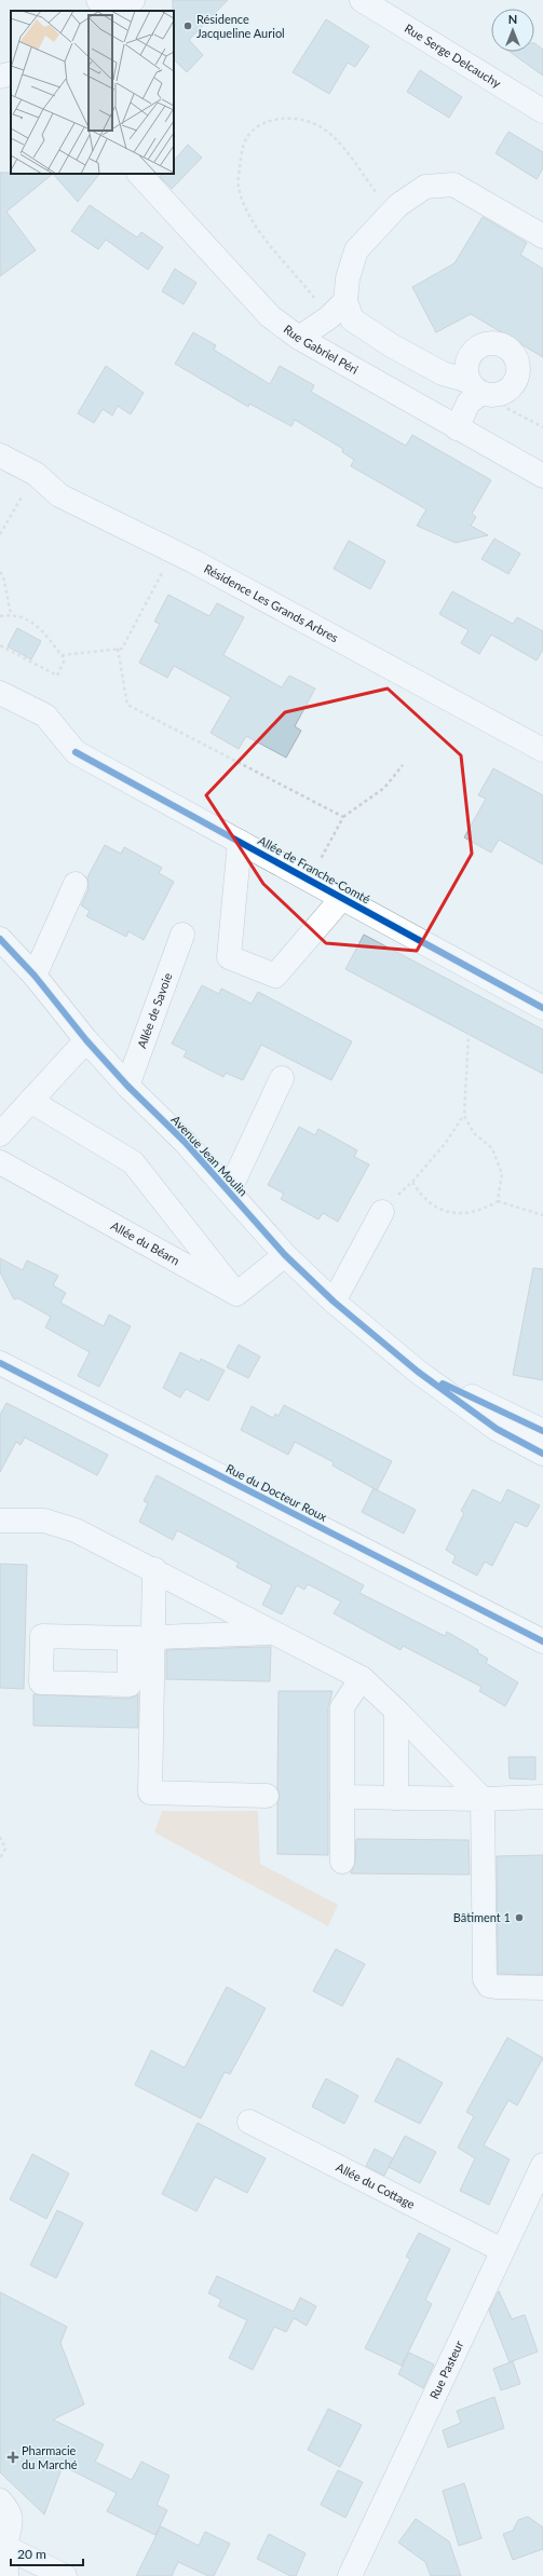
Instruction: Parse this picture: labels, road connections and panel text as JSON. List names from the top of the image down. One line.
{"streets":{"street":["Rue Serge Delcauchy","Rue Gabriel Péri","Résidence Les Grands Arbres","Allée de Franche-Comté","Allée de Savoie","Avenue Jean Moulin","Allée du Béarn","Rue du Docteur Roux","Allée du Cottage","Rue Pasteur"]},"crossings":[["Allée de Savoie","Avenue Jean Moulin"],["Allée du Cottage","Rue Pasteur"]],"places":{"other":["Résidence Jacqueline Auriol","Bâtiment 1"],"health":["Pharmacie du Marché"]},"scale_bar":"20 m","north":"top"}
